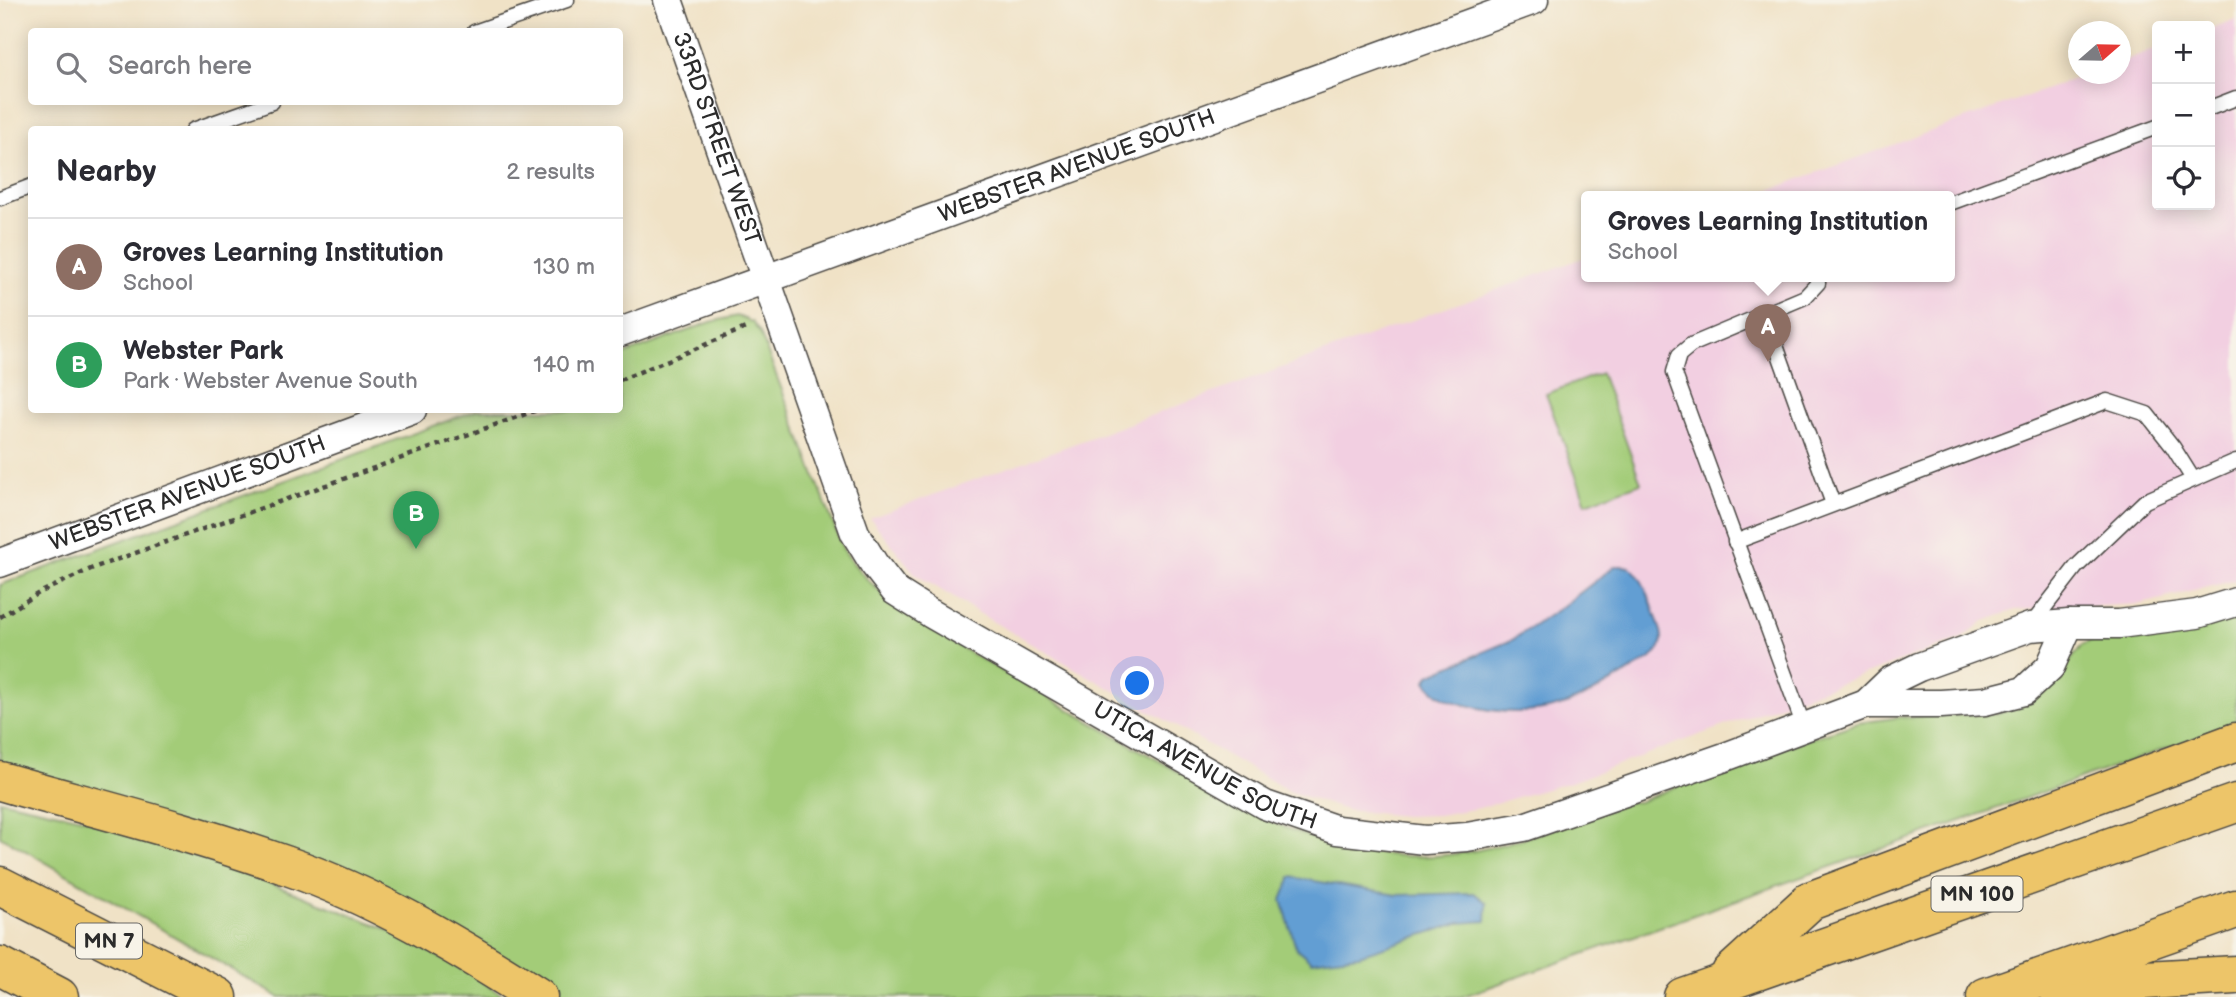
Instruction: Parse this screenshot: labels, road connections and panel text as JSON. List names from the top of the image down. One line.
{"streets":{"highway":["MN 100","MN 7"],"street":["33RD STREET WEST","WEBSTER AVENUE SOUTH","UTICA AVENUE SOUTH"]},"crossings":[["33RD STREET WEST","WEBSTER AVENUE SOUTH"],["33RD STREET WEST","UTICA AVENUE SOUTH"],["WEBSTER AVENUE SOUTH","UTICA AVENUE SOUTH"]],"north":"right","page":{"map_buttons":["+","−"],"search":"Search here","heading":["Nearby","2 results"],"popup":["Groves Learning Institution","School"],"list":[{"mark":"A","name":"Groves Learning Institution","note":"School","value":"130 m"},{"mark":"B","name":"Webster Park","note":"Park · Webster Avenue South","value":"140 m"}],"pins":["A","B"]}}
